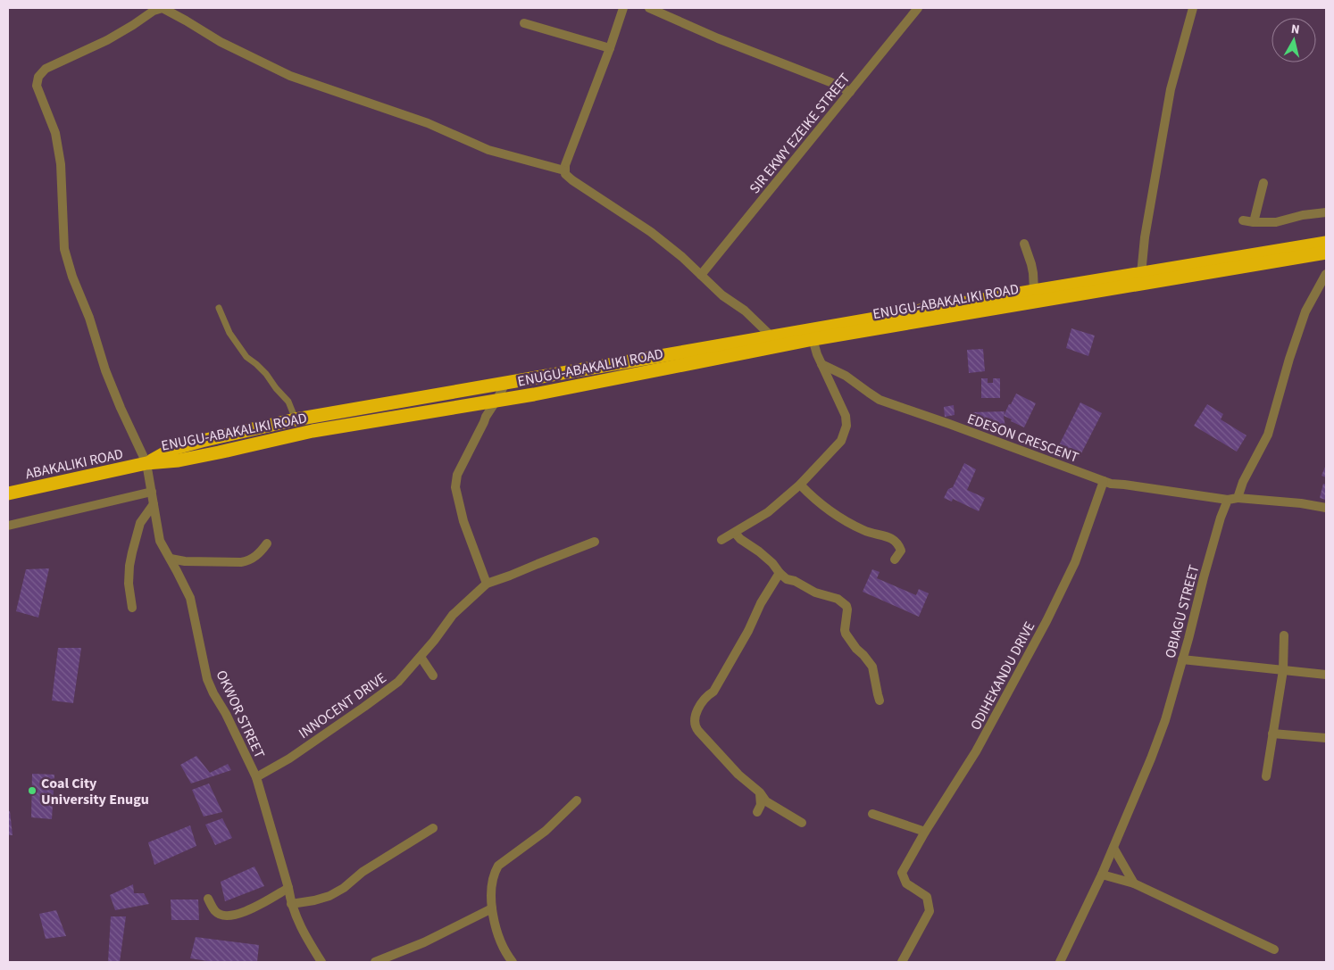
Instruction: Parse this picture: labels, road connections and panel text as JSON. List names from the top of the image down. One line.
{"streets":{"highway":["ENUGU-ABAKALIKI ROAD","ABAKALIKI ROAD"],"street":["SIR EKWY EZEIKE STREET","EDESON CRESCENT","OBIAGU STREET","ODIHEKANDU DRIVE","INNOCENT DRIVE","OKWOR STREET"]},"crossings":[["ENUGU-ABAKALIKI ROAD","ABAKALIKI ROAD"],["ENUGU-ABAKALIKI ROAD","OKWOR STREET"],["EDESON CRESCENT","OBIAGU STREET"],["EDESON CRESCENT","ODIHEKANDU DRIVE"],["ABAKALIKI ROAD","OKWOR STREET"],["INNOCENT DRIVE","OKWOR STREET"]],"places":["Coal City University Enugu"],"north":"top"}
